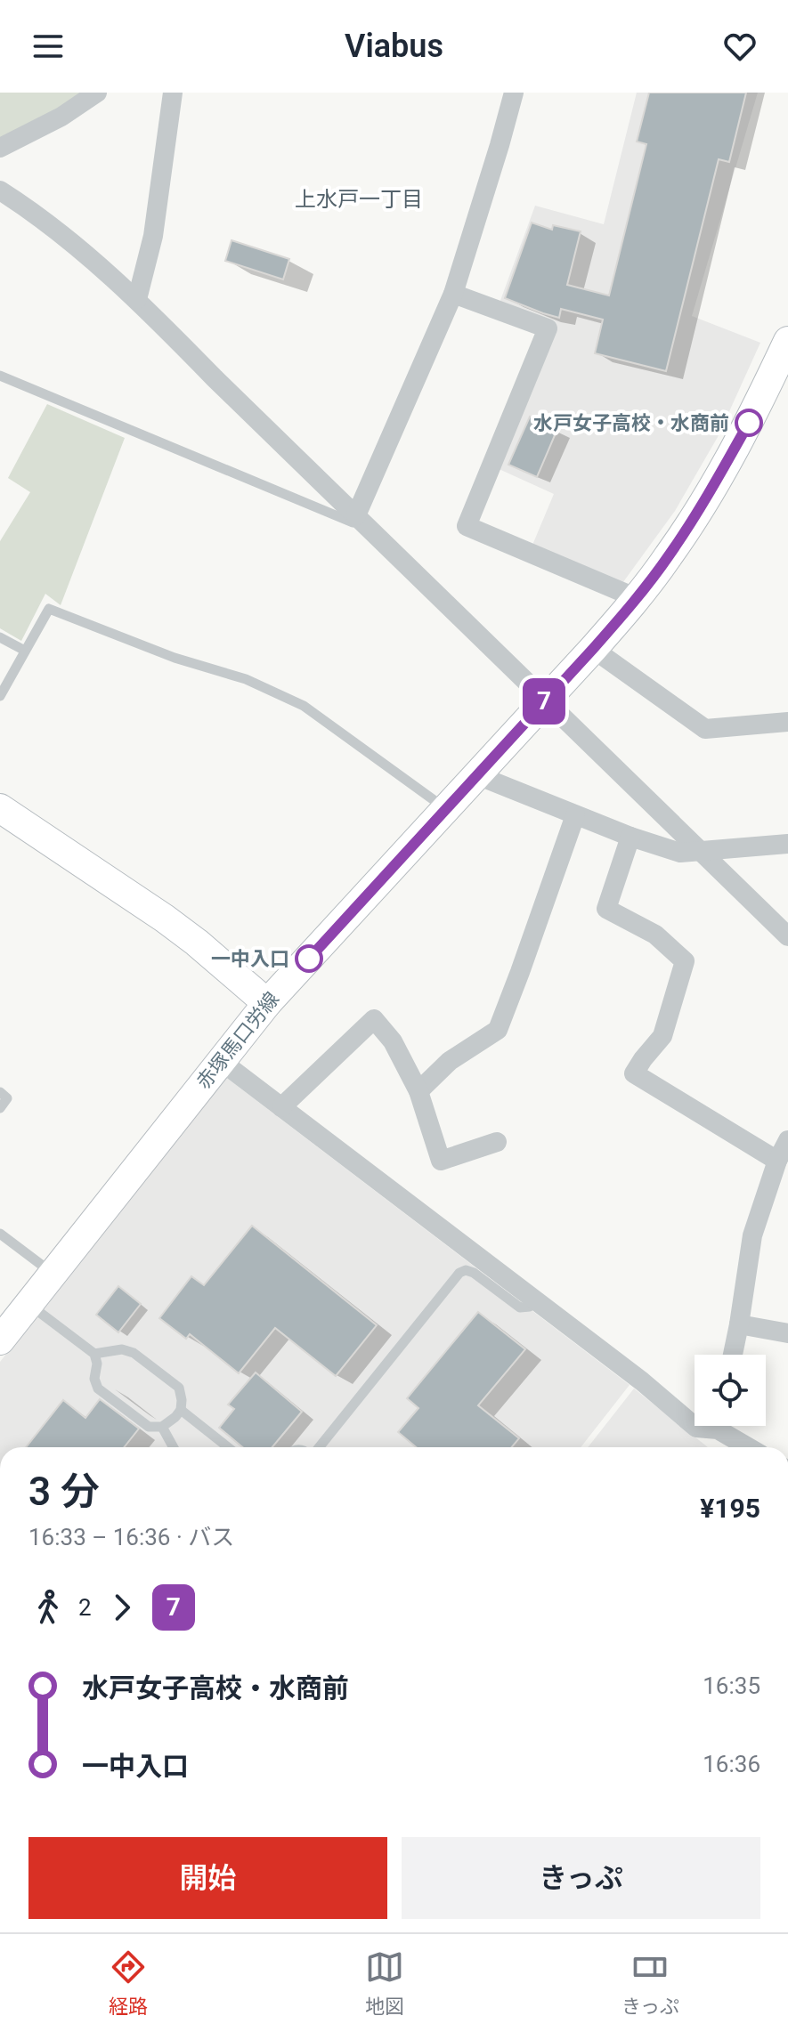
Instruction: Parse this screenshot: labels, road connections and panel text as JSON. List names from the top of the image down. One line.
{"streets":{"main road":["赤塚馬口労線"]},"districts":["上水戸一丁目"],"places":["水戸女子高校・水商前","一中入口"],"lines":["bus line 7"],"page":{"header":"Viabus","on_map":"7","heading":["3 分","16:33 – 16:36 · バス","¥195"],"legs":["2","7"],"list":[{"name":"水戸女子高校・水商前","value":"16:35"},{"name":"一中入口","value":"16:36"}],"buttons":["開始","きっぷ"],"tabs":["経路","地図","きっぷ"]}}
